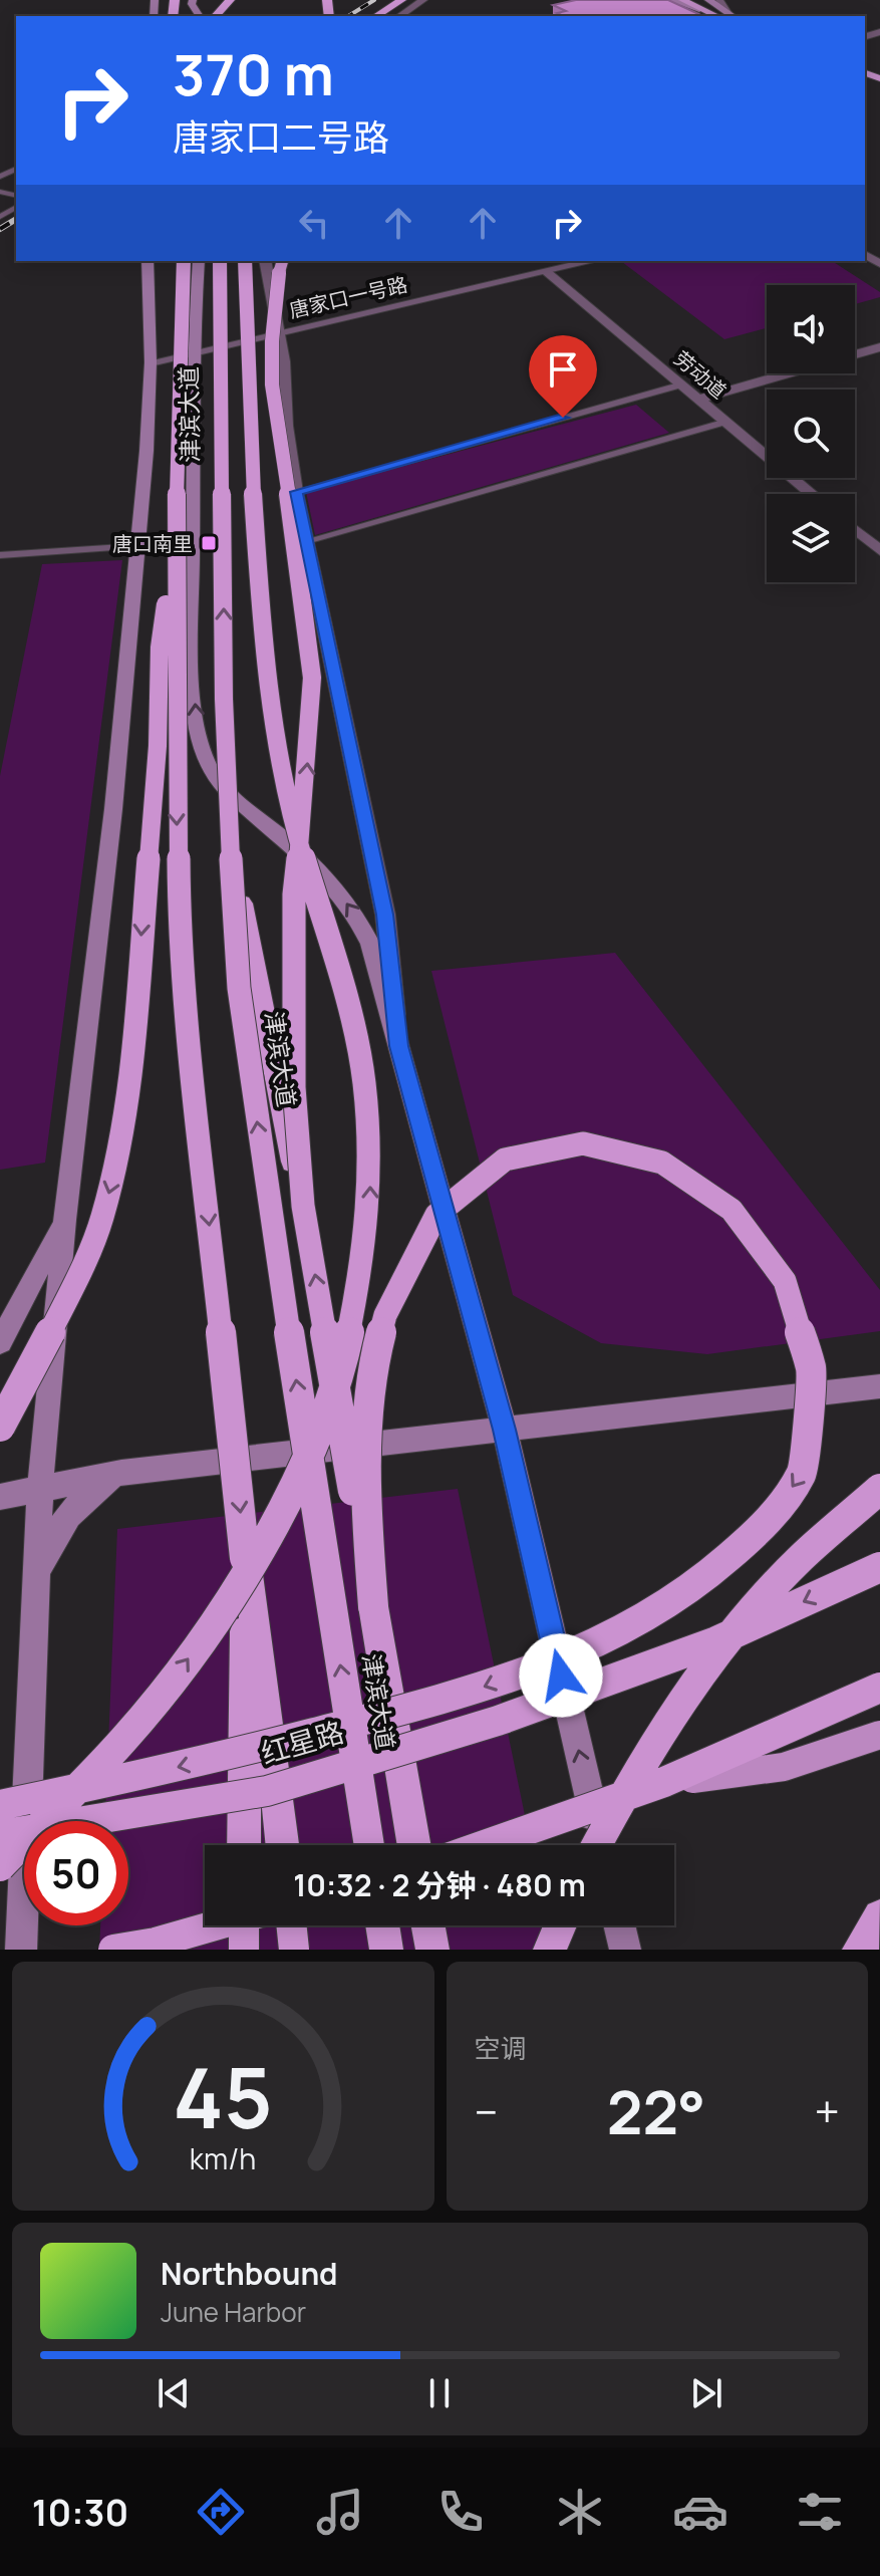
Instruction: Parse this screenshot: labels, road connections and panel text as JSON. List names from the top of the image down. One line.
{"streets":{"highway":["津滨大道","红星路"],"street":["唐家口一号路","劳动道"]},"crossings":[["唐家口一号路","劳动道"]],"places":{"transit":["唐口南里"]},"page":{"turn":["370 m","唐家口二号路"],"limit":"50","trip":"10:32 · 2 分钟 · 480 m","tile":"空调","heat":["−","22°","+"],"song":["Northbound","June Harbor"],"tabs":"10:30","gauge":["45","km/h"]}}
